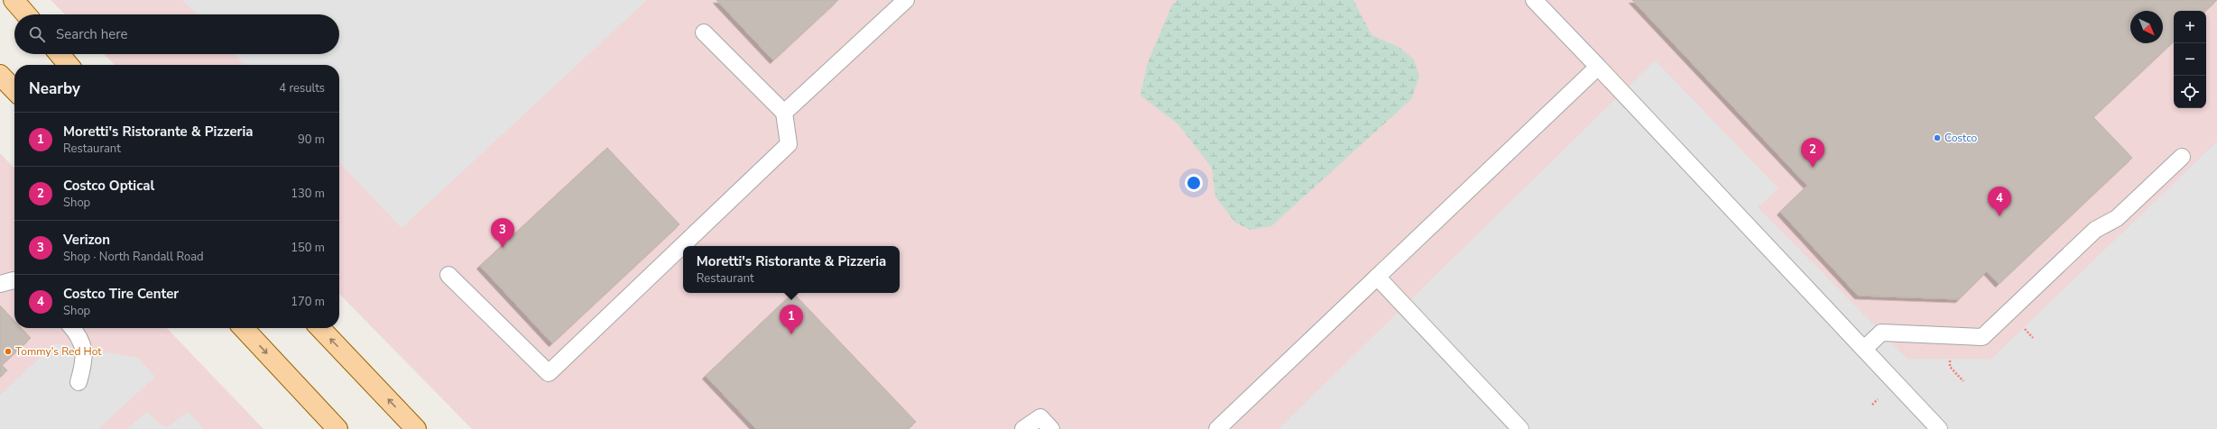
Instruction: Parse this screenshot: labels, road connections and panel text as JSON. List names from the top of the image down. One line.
{"places":["Costco","Tommy's Red Hot"],"north":"bottom right","page":{"map_buttons":["+","−"],"search":"Search here","heading":["Nearby","4 results"],"list":[{"mark":"1","name":"Moretti's Ristorante & Pizzeria","note":"Restaurant","value":"90 m"},{"mark":"2","name":"Costco Optical","note":"Shop","value":"130 m"},{"mark":"3","name":"Verizon","note":"Shop · North Randall Road","value":"150 m"},{"mark":"4","name":"Costco Tire Center","note":"Shop","value":"170 m"}],"pins":["2","4","3","1"],"popup":["Moretti's Ristorante & Pizzeria","Restaurant"]}}
